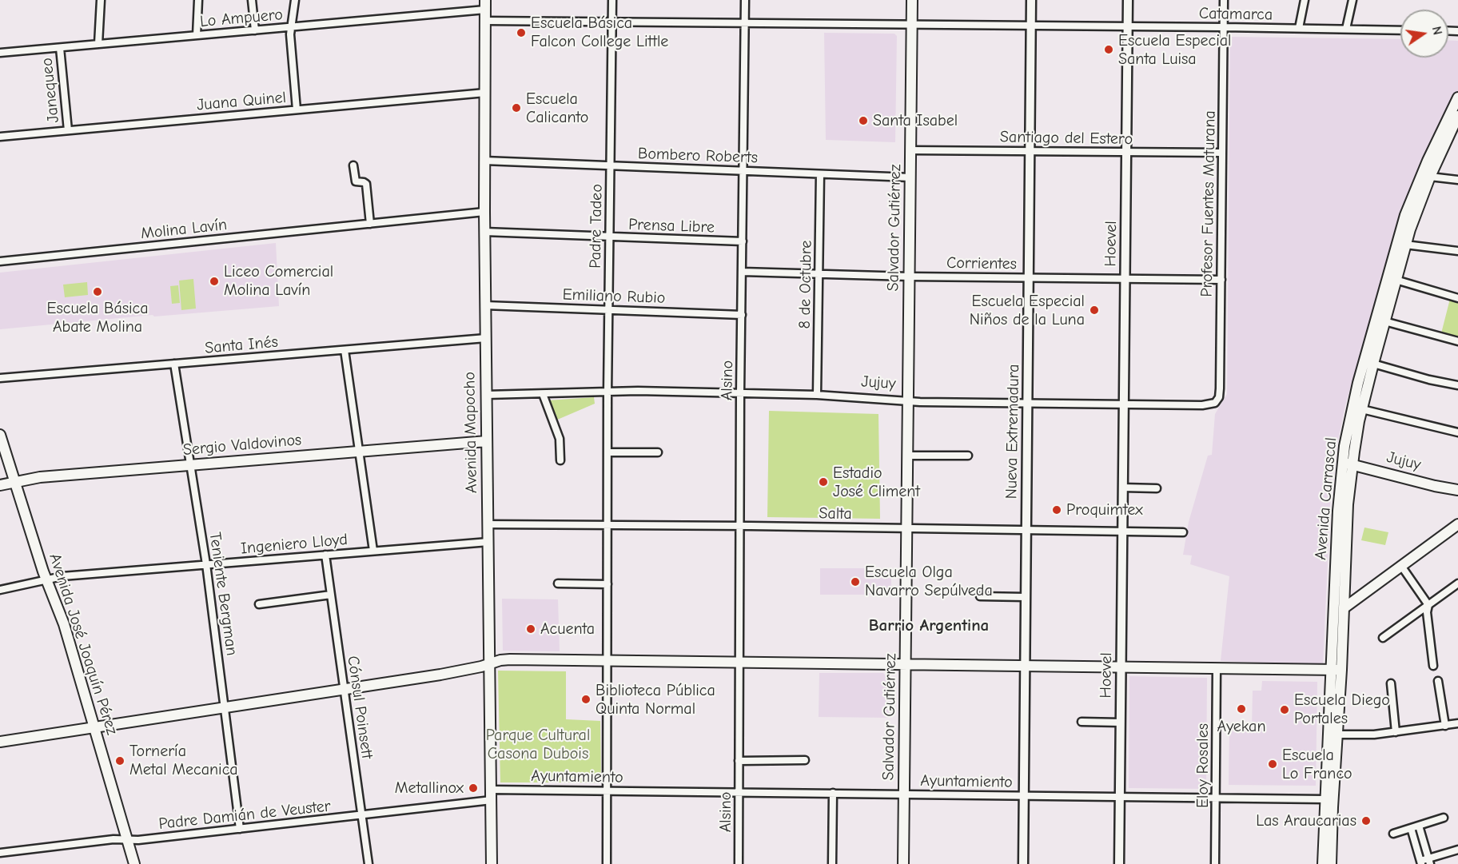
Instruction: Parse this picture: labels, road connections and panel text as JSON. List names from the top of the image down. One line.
{"streets":{"main road":["Salvador Gutiérrez","Jujuy","Avenida Mapocho","Sergio Valdovinos","Avenida Carrascal","Avenida José Joaquín Pérez"],"street":["Catamarca","Lo Ampuero","Janequeo","Juana Quinel","Santiago del Estero","Bombero Roberts","Profesor Fuentes Maturana","Padre Tadeo","Prensa Libre","Molina Lavín","Hoevel","Corrientes","8 de Octubre","Emiliano Rubio","Santa Inés","Alsino","Nueva Extremadura","Salta","Ingeniero Lloyd","Teniente Bergman","Cónsul Poinsett","Eloy Rosales","Ayuntamiento","Padre Damián de Veuster"]},"crossings":[["Catamarca","Profesor Fuentes Maturana"],["Catamarca","Padre Tadeo"],["Catamarca","Salvador Gutiérrez"],["Catamarca","Hoevel"],["Catamarca","Alsino"],["Catamarca","Nueva Extremadura"],["Catamarca","Avenida Mapocho"],["Lo Ampuero","Janequeo"],["Lo Ampuero","Avenida Mapocho"],["Janequeo","Juana Quinel"],["Juana Quinel","Avenida Mapocho"],["Santiago del Estero","Profesor Fuentes Maturana"],["Santiago del Estero","Salvador Gutiérrez"],["Santiago del Estero","Hoevel"],["Santiago del Estero","Nueva Extremadura"],["Bombero Roberts","Padre Tadeo"],["Bombero Roberts","Salvador Gutiérrez"],["Bombero Roberts","8 de Octubre"],["Bombero Roberts","Alsino"],["Bombero Roberts","Avenida Mapocho"],["Profesor Fuentes Maturana","Corrientes"],["Profesor Fuentes Maturana","Jujuy"],["Padre Tadeo","Prensa Libre"],["Padre Tadeo","Emiliano Rubio"],["Padre Tadeo","Jujuy"],["Padre Tadeo","Salta"],["Padre Tadeo","Ayuntamiento"],["Prensa Libre","Alsino"],["Prensa Libre","Avenida Mapocho"],["Salvador Gutiérrez","Corrientes"],["Salvador Gutiérrez","Jujuy"],["Salvador Gutiérrez","Salta"],["Salvador Gutiérrez","Ayuntamiento"],["Molina Lavín","Avenida Mapocho"],["Hoevel","Corrientes"],["Hoevel","Jujuy"],["Hoevel","Salta"],["Hoevel","Ayuntamiento"],["Corrientes","8 de Octubre"],["Corrientes","Alsino"],["Corrientes","Nueva Extremadura"],["8 de Octubre","Jujuy"],["Emiliano Rubio","Alsino"],["Emiliano Rubio","Avenida Mapocho"],["Santa Inés","Avenida Mapocho"],["Santa Inés","Teniente Bergman"],["Alsino","Jujuy"],["Alsino","Salta"],["Alsino","Ayuntamiento"],["Jujuy","Nueva Extremadura"],["Jujuy","Avenida Mapocho"],["Jujuy","Avenida Carrascal"],["Nueva Extremadura","Salta"],["Nueva Extremadura","Ayuntamiento"],["Avenida Mapocho","Sergio Valdovinos"],["Avenida Mapocho","Salta"],["Avenida Mapocho","Ingeniero Lloyd"],["Avenida Mapocho","Ayuntamiento"],["Avenida Mapocho","Padre Damián de Veuster"],["Sergio Valdovinos","Teniente Bergman"],["Sergio Valdovinos","Avenida José Joaquín Pérez"],["Avenida Carrascal","Ayuntamiento"],["Ingeniero Lloyd","Teniente Bergman"],["Ingeniero Lloyd","Avenida José Joaquín Pérez"],["Ingeniero Lloyd","Cónsul Poinsett"],["Teniente Bergman","Padre Damián de Veuster"],["Avenida José Joaquín Pérez","Padre Damián de Veuster"],["Cónsul Poinsett","Padre Damián de Veuster"],["Eloy Rosales","Ayuntamiento"]],"districts":["Barrio Argentina"],"parks":["Parque Cultural Casona Dubois"],"places":["Escuela Básica Falcon College Little","Escuela Especial Santa Luisa","Escuela Calicanto","Santa Isabel","Liceo Comercial Molina Lavín","Escuela Básica Abate Molina","Escuela Especial Niños de la Luna","Estadio José Climent","Proquimtex","Escuela Olga Navarro Sepúlveda","Acuenta","Biblioteca Pública Quinta Normal","Ayekan","Escuela Diego Portales","Tornería Metal Mecanica","Escuela Lo Franco","Metallinox","Las Araucarias"],"north":"right"}
